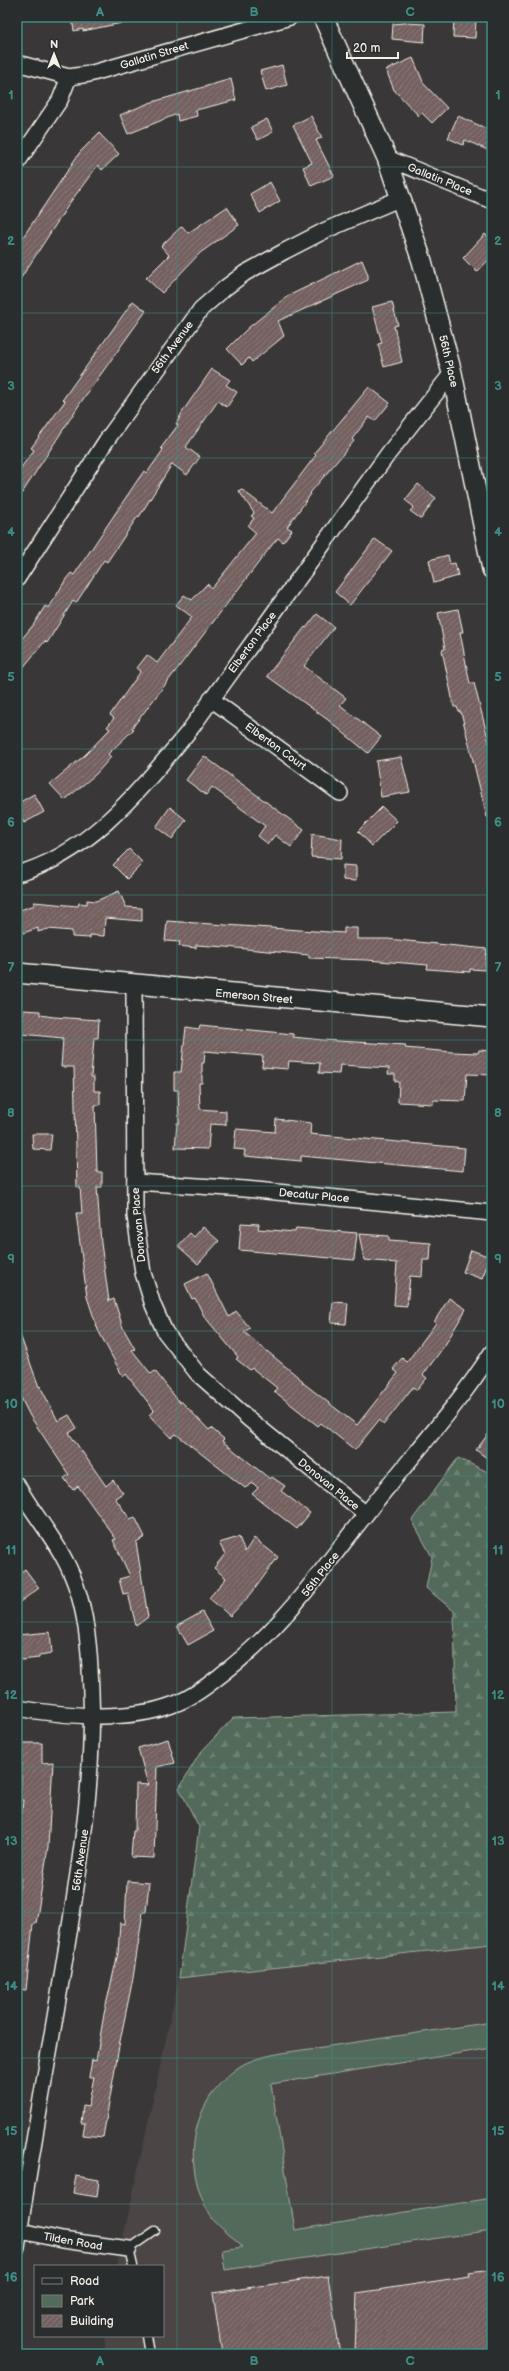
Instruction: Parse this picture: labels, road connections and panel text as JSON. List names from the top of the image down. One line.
{"streets":{"street":["Gallatin Street","Gallatin Place","56th Avenue","56th Place","Elberton Place","Elberton Court","Emerson Street","Decatur Place","Donovan Place","Tilden Road"]},"crossings":[["Gallatin Place","56th Place"],["56th Avenue","56th Place"],["56th Avenue","Tilden Road"],["56th Place","Elberton Place"],["56th Place","Donovan Place"],["Elberton Place","Elberton Court"],["Emerson Street","Donovan Place"],["Decatur Place","Donovan Place"]],"legend":["Road","Park","Building"],"scale_bar":"20 m","north":"top","grid":{"columns":["A","B","C"],"rows":["1","2","3","4","5","6","7","8","9","10","11","12","13","14","15","16"]}}
